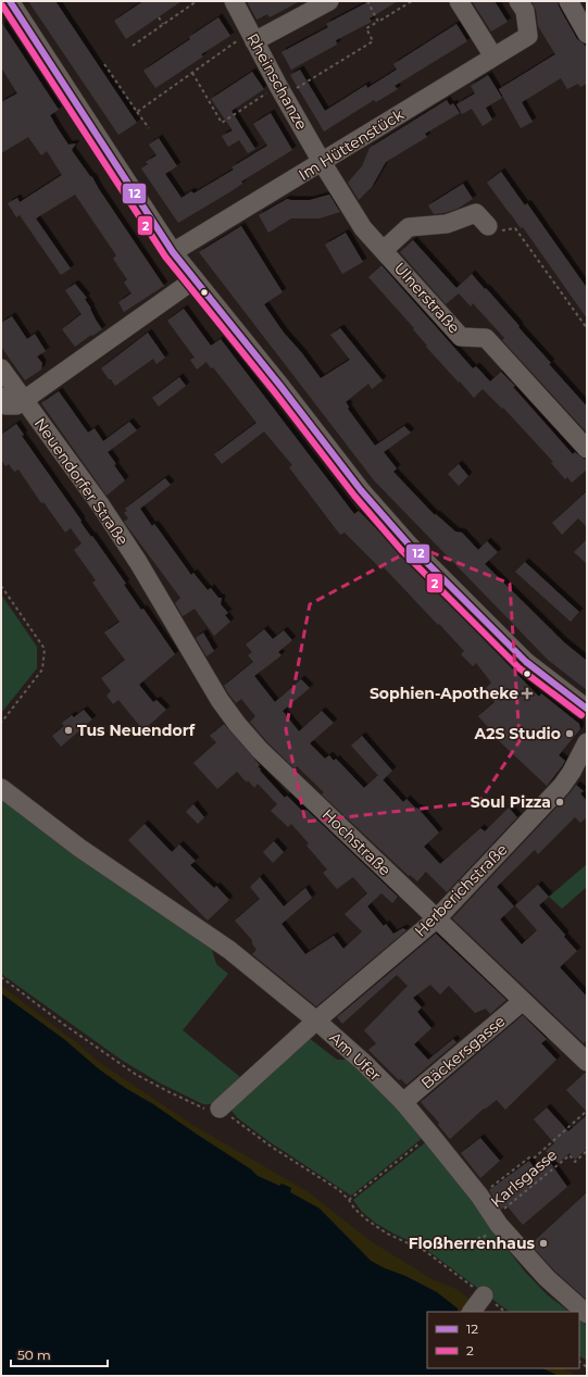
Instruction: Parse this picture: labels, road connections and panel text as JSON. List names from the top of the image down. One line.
{"streets":{"street":["Rheinschanze","Im Hüttenstück","Ulnerstraße","Neuendorfer Straße","Hochstraße","Herberichstraße","Bäckersgasse","Am Ufer"],"path":["Karlsgasse"]},"crossings":[["Rheinschanze","Im Hüttenstück"],["Rheinschanze","Ulnerstraße"],["Im Hüttenstück","Ulnerstraße"],["Neuendorfer Straße","Hochstraße"],["Hochstraße","Herberichstraße"],["Hochstraße","Bäckersgasse"],["Herberichstraße","Am Ufer"],["Bäckersgasse","Am Ufer"],["Am Ufer","Karlsgasse"]],"places":{"health":["Sophien-Apotheke"],"other":["Tus Neuendorf","A2S Studio","Soul Pizza","Floßherrenhaus"]},"lines":["transit line 12","transit line 2"],"legend":["12","2"],"scale_bar":"50 m"}
